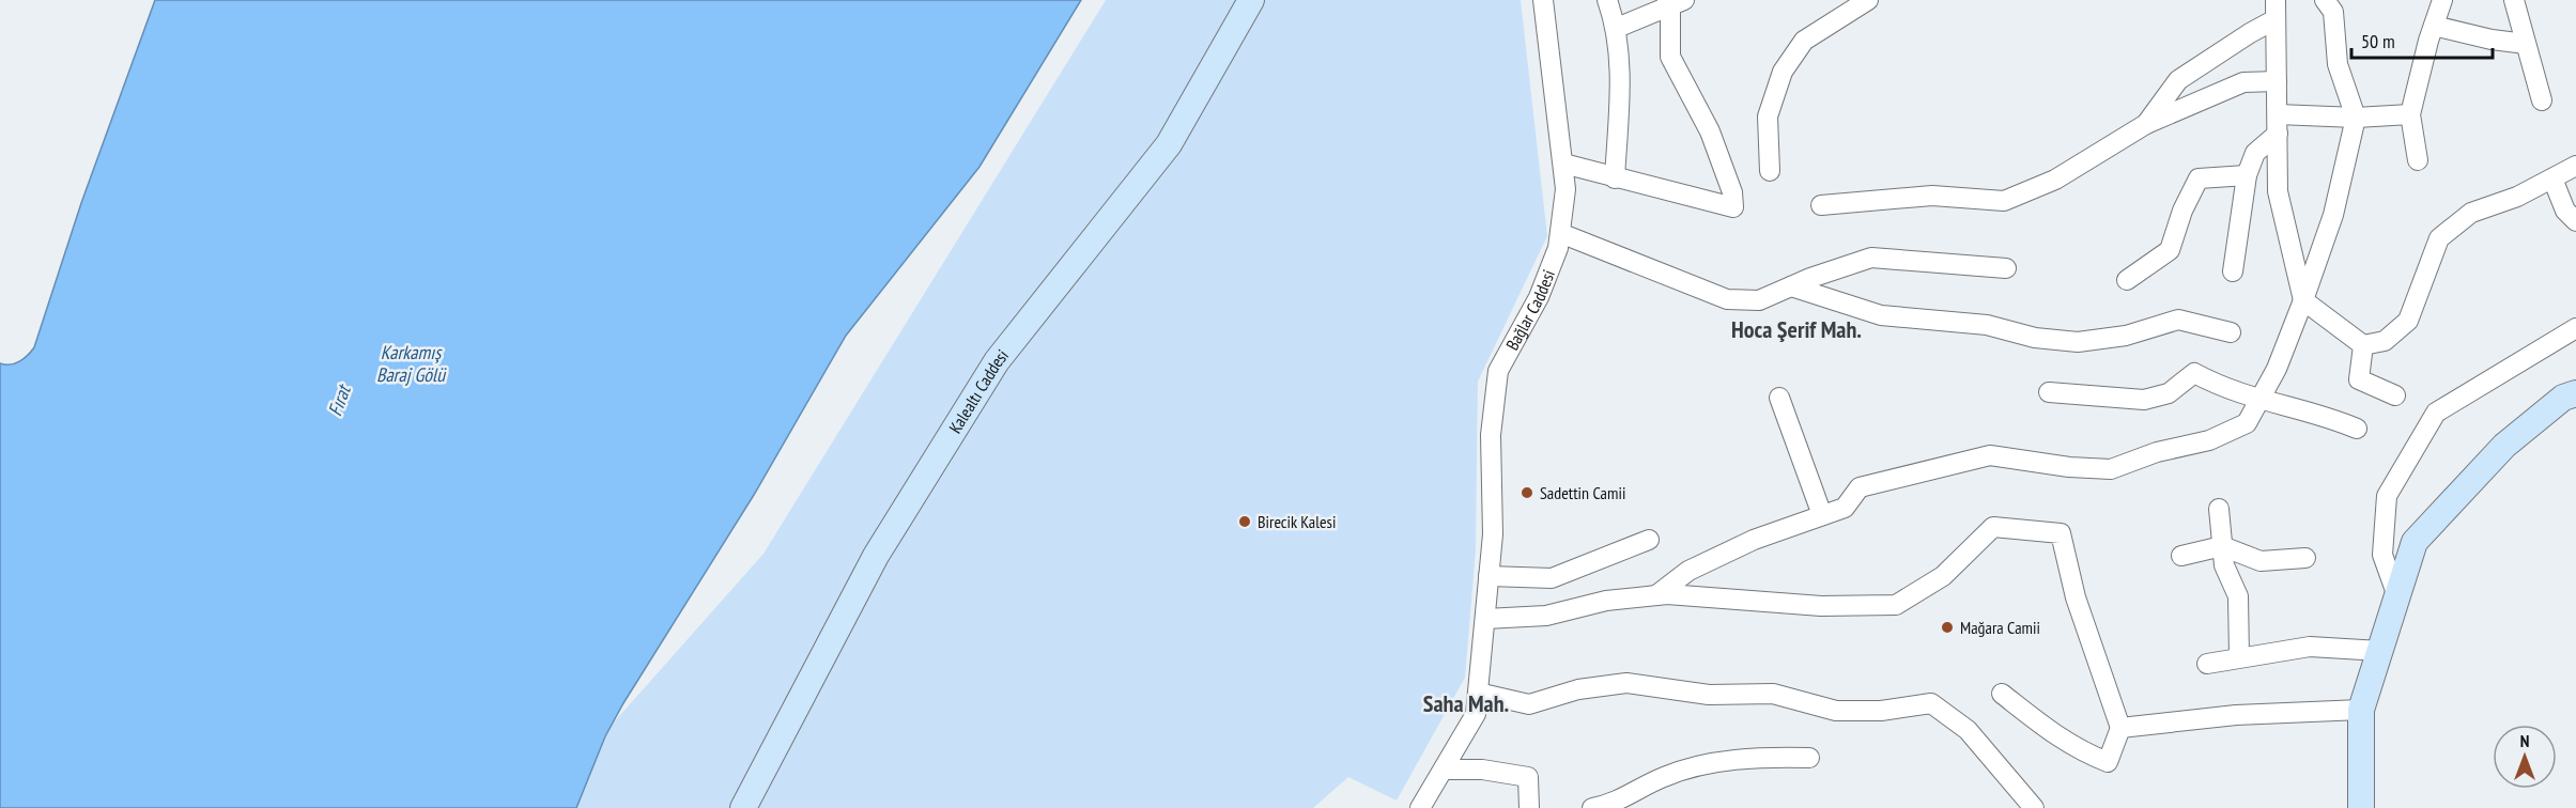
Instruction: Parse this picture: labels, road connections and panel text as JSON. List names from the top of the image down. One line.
{"streets":{"street":["Bağlar Caddesi","Kalealtı Caddesi"]},"districts":["Hoca Şerif Mah.","Saha Mah."],"water":["Karkamış Baraj Gölü","Fırat"],"places":["Sadettin Camii","Birecik Kalesi","Mağara Camii"],"scale_bar":"50 m","north":"top"}
